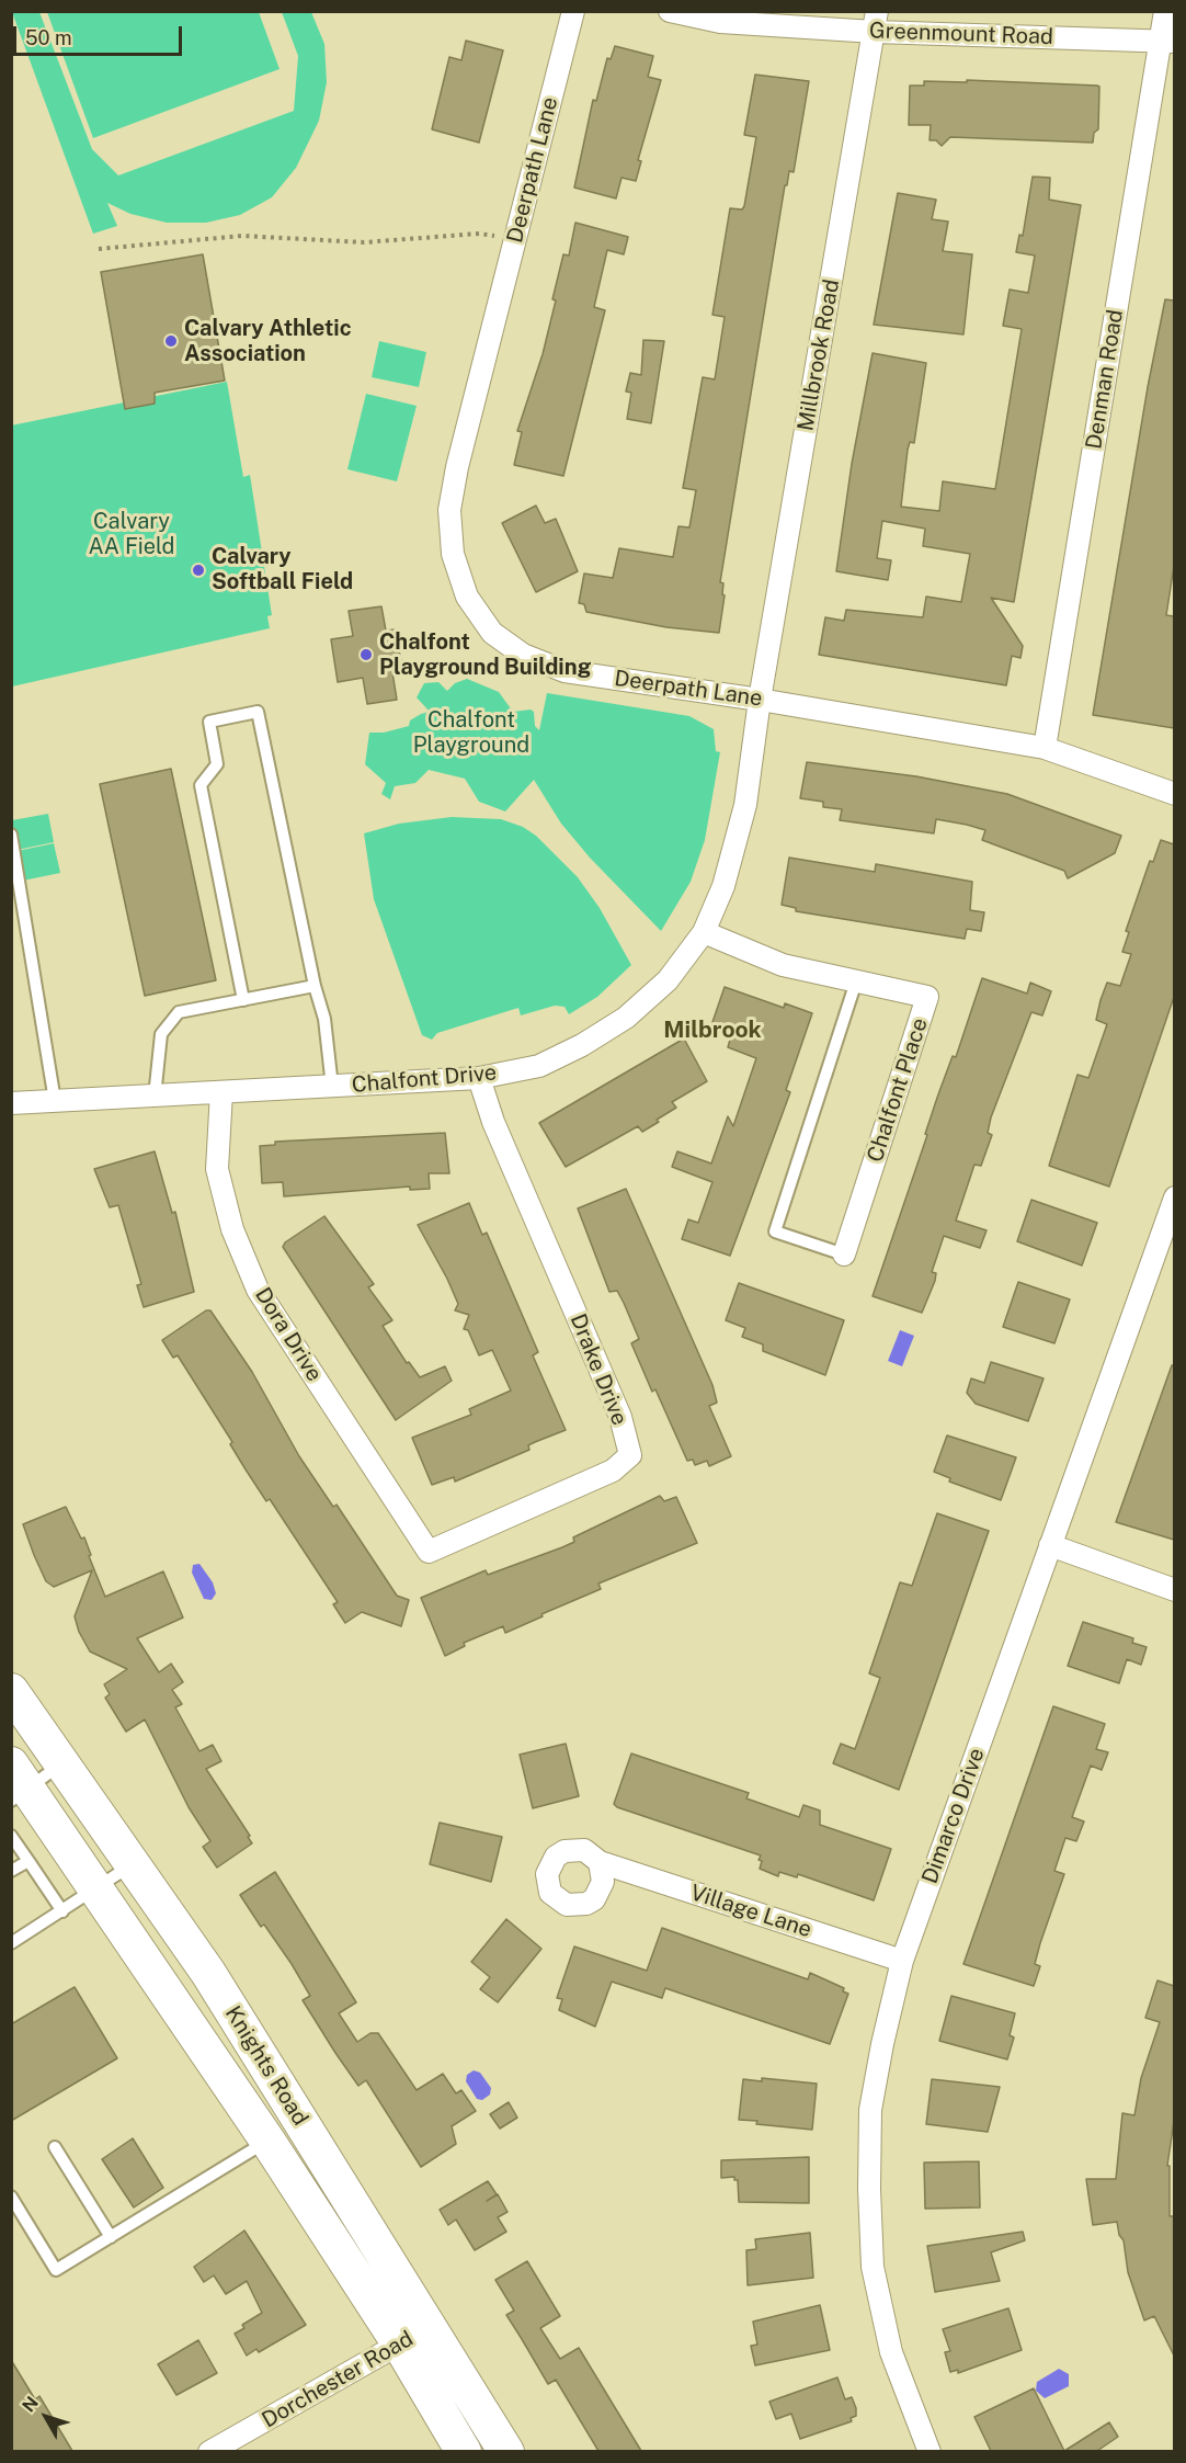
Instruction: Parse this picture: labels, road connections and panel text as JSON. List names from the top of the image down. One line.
{"streets":{"main road":["Knights Road"],"street":["Greenmount Road","Deerpath Lane","Millbrook Road","Denman Road","Chalfont Drive","Chalfont Place","Dora Drive","Drake Drive","Dimarco Drive","Village Lane","Dorchester Road"]},"crossings":[["Greenmount Road","Millbrook Road"],["Greenmount Road","Denman Road"],["Deerpath Lane","Millbrook Road"],["Deerpath Lane","Denman Road"],["Deerpath Lane","Chalfont Drive"],["Millbrook Road","Chalfont Drive"],["Chalfont Drive","Chalfont Place"],["Chalfont Drive","Dora Drive"],["Chalfont Drive","Drake Drive"],["Dora Drive","Drake Drive"],["Dimarco Drive","Village Lane"],["Knights Road","Dorchester Road"]],"districts":["Milbrook"],"parks":["Calvary AA Field","Chalfont Playground"],"places":["Calvary Athletic Association","Calvary Softball Field","Chalfont Playground Building"],"scale_bar":"50 m","north":"top left"}
